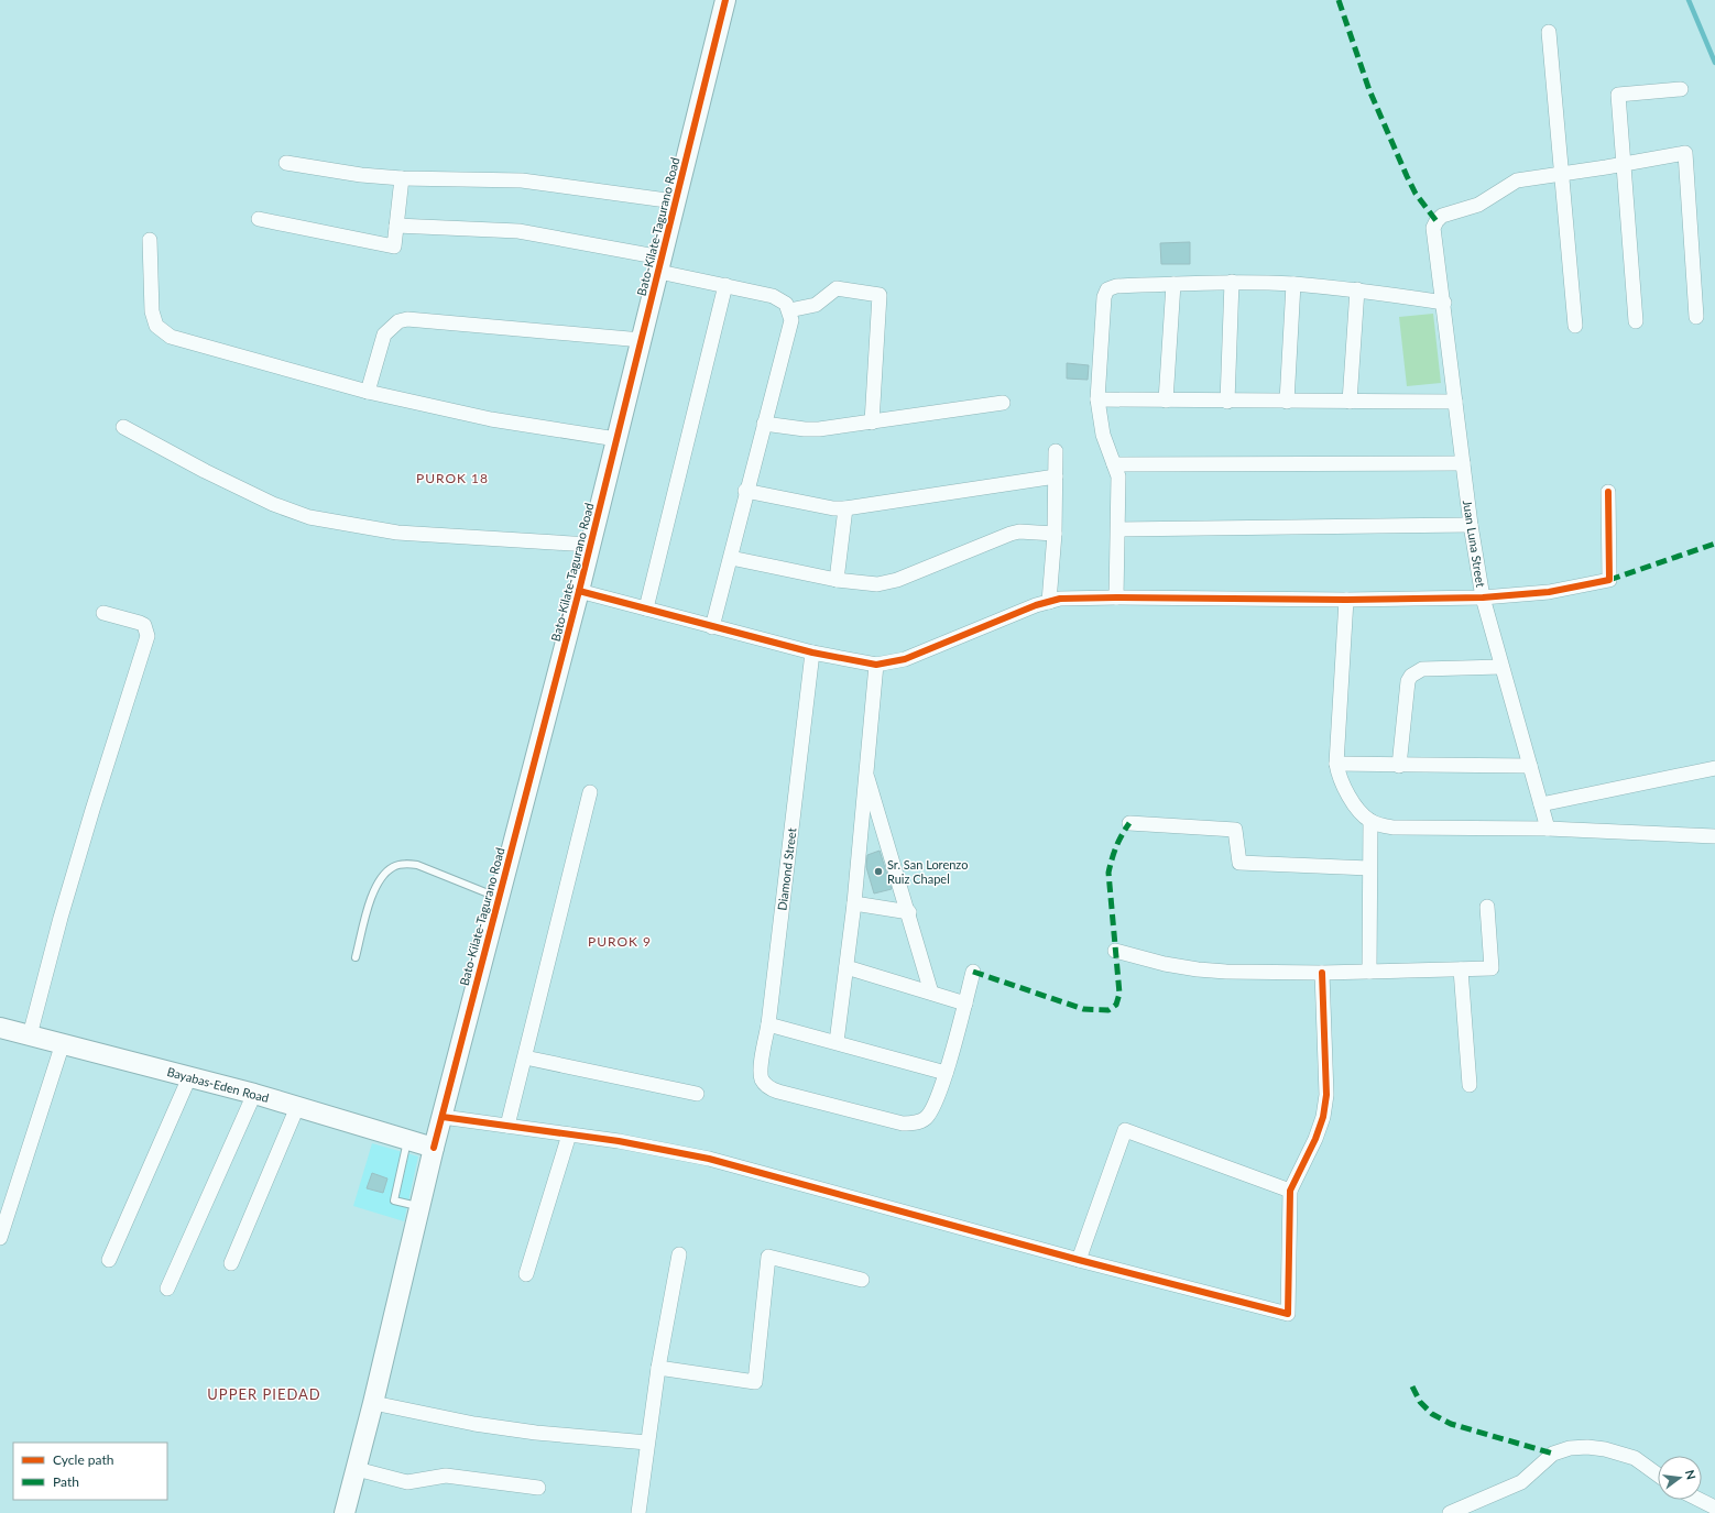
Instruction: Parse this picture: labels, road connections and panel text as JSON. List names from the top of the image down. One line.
{"streets":{"street":["Bato-Kilate-Tagurano Road","Juan Luna Street","Diamond Street","Bayabas-Eden Road"]},"crossings":[["Bato-Kilate-Tagurano Road","Bayabas-Eden Road"]],"districts":["PUROK 18","PUROK 9","UPPER PIEDAD"],"places":["Sr. San Lorenzo Ruiz Chapel"],"legend":["Cycle path","Path"],"north":"right"}
